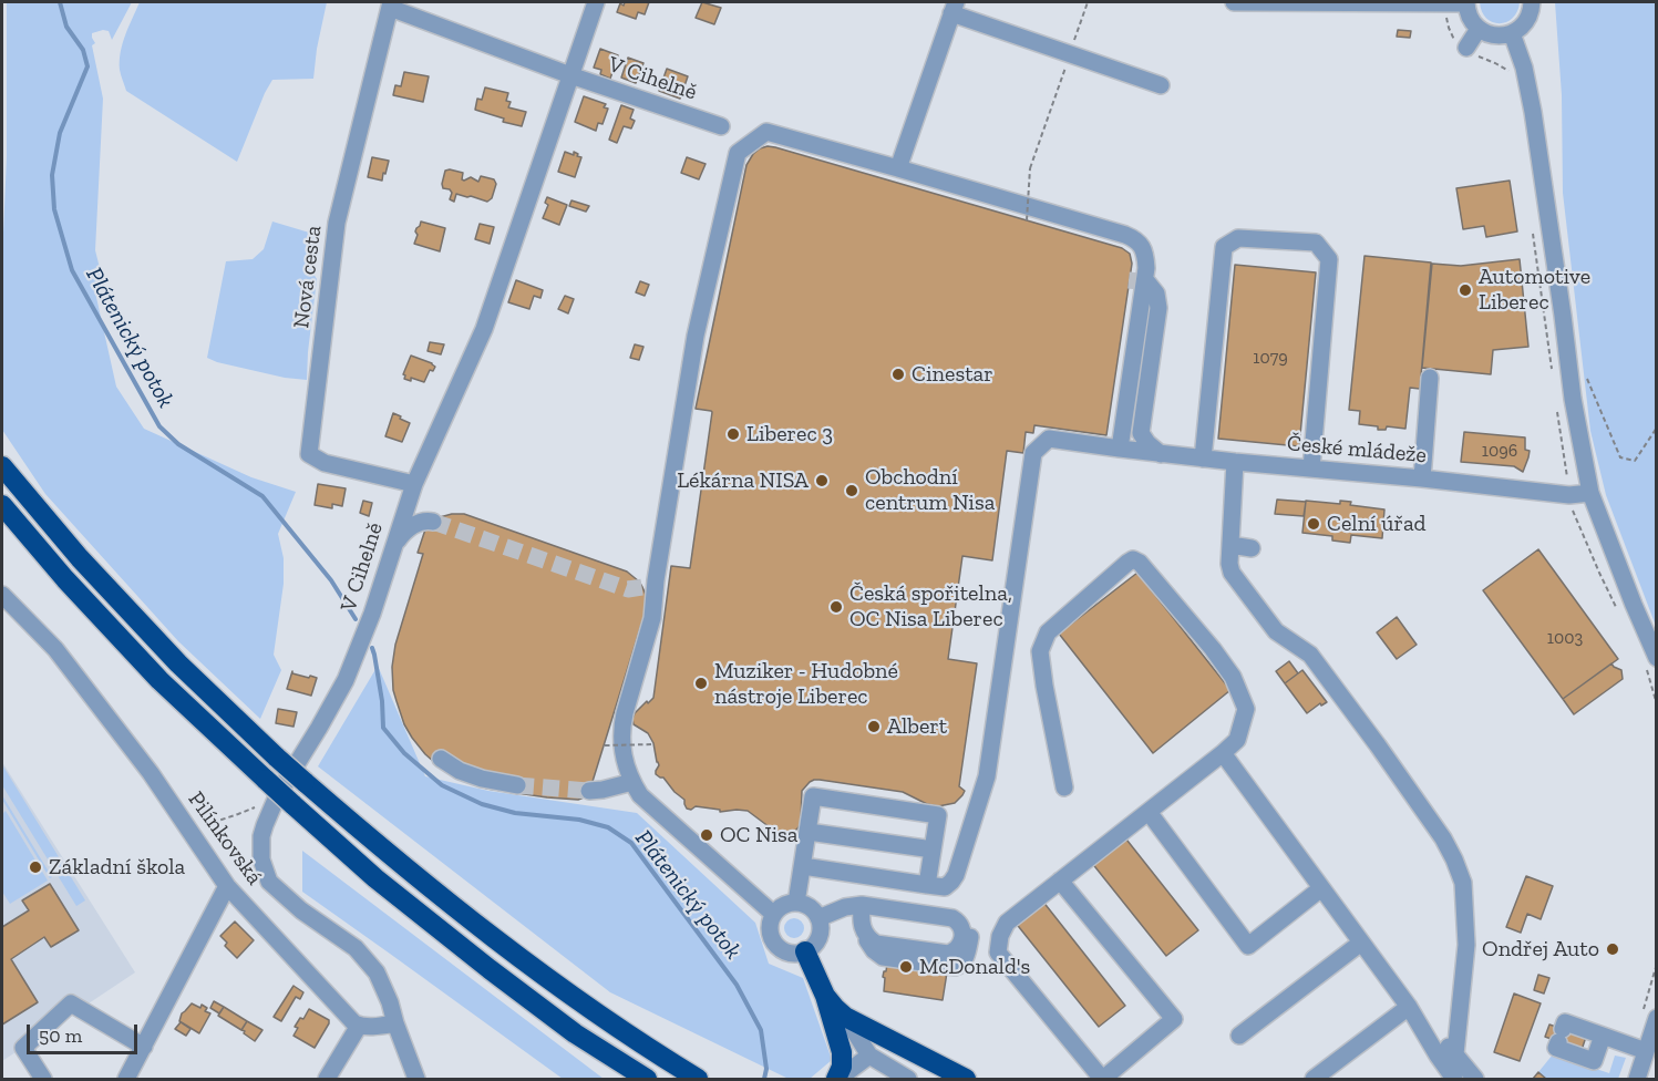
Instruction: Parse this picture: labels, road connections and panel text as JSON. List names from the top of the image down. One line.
{"streets":{"street":["V Cihelně","Nová cesta","České mládeže","Pilínkovská"]},"crossings":[["V Cihelně","Nová cesta"]],"water":["Plátenický potok"],"places":["Automotive Liberec","Cinestar","Liberec 3","Lékárna NISA","Obchodní centrum Nisa","Celní úřad","Česká spořitelna, OC Nisa Liberec","Muziker - Hudobné nástroje Liberec","Albert","OC Nisa","Základní škola","Ondřej Auto","McDonald's"],"house_numbers":["1079","1096","1003"],"scale_bar":"50 m"}
